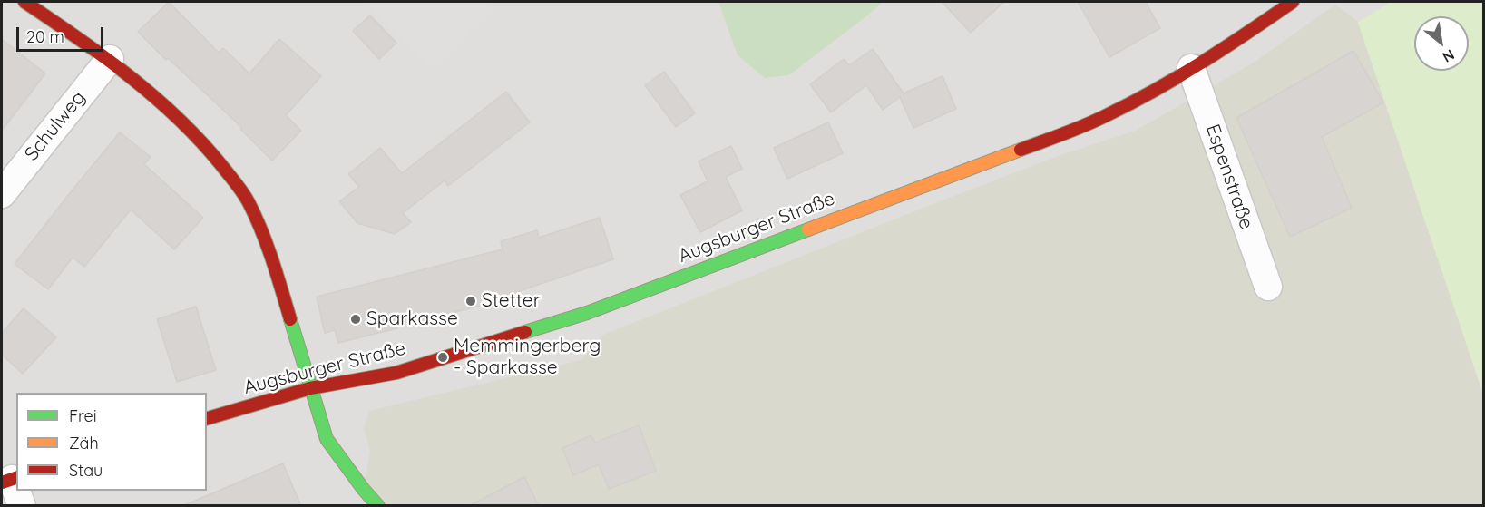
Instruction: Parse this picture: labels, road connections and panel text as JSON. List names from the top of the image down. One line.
{"streets":{"street":["Schulweg","Espenstraße","Augsburger Straße"]},"crossings":[["Espenstraße","Augsburger Straße"]],"places":["Stetter","Sparkasse","Memmingerberg - Sparkasse"],"legend":["Frei","Zäh","Stau"],"scale_bar":"20 m","north":"bottom right"}
